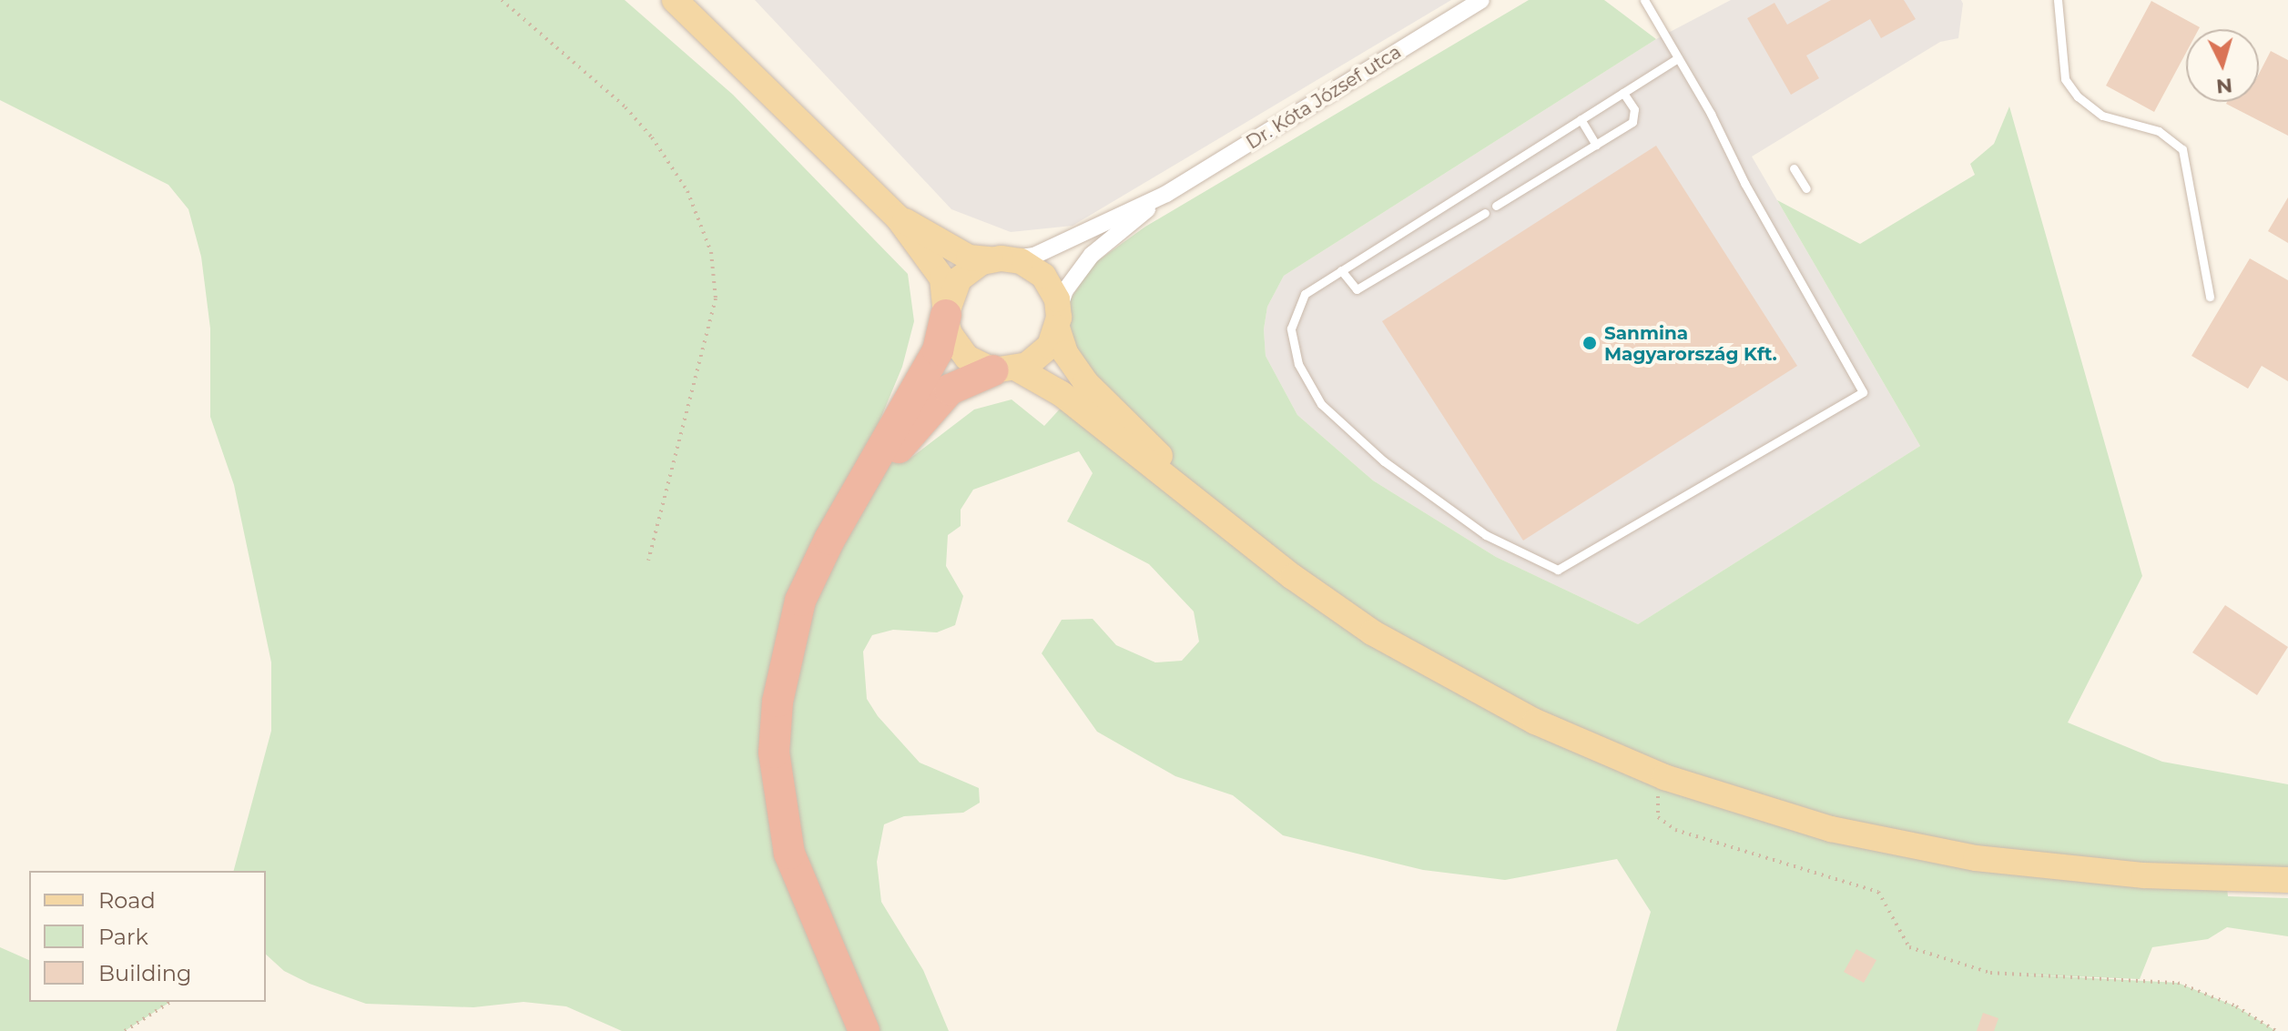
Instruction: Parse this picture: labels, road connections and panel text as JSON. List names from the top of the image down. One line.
{"streets":{"street":["Dr. Kóta József utca"]},"places":["Sanmina Magyarország Kft."],"legend":["Road","Park","Building"],"north":"bottom"}
